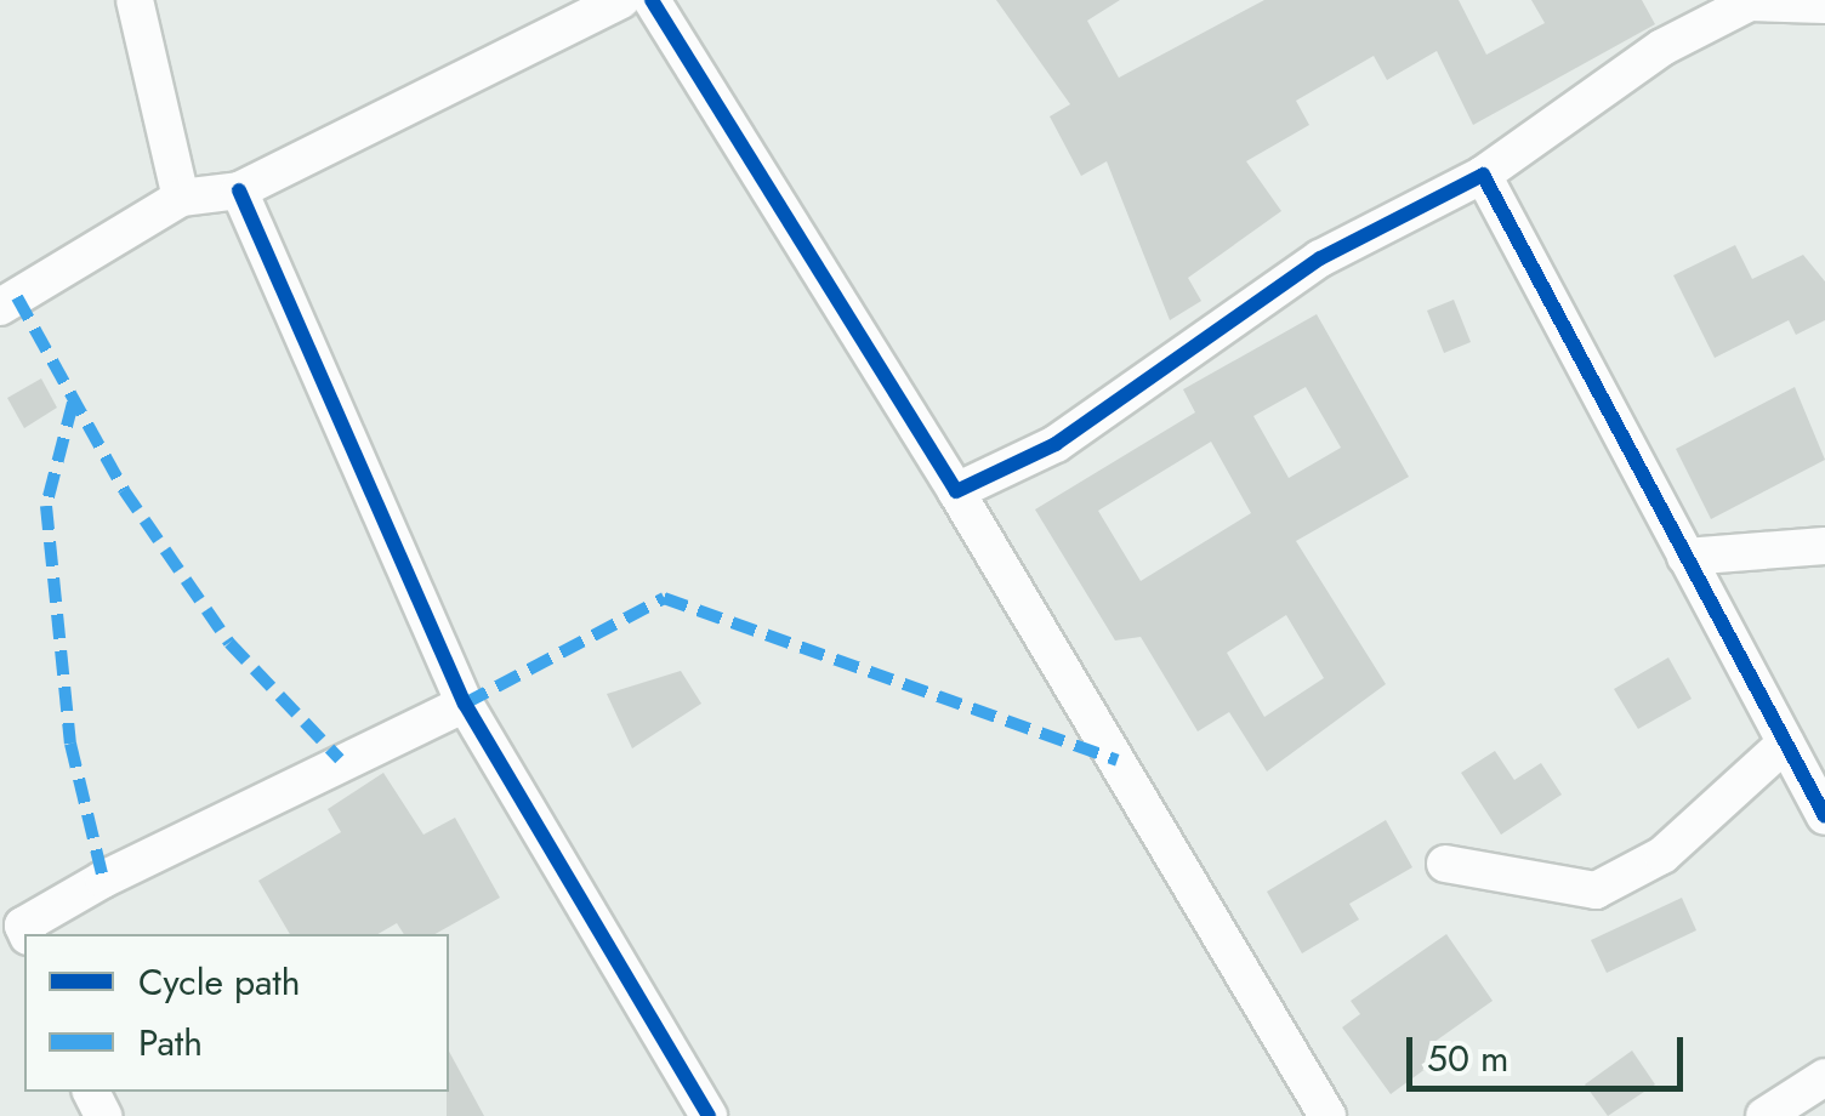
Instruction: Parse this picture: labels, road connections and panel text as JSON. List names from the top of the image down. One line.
{"legend":["Cycle path","Path"],"scale_bar":"50 m"}
